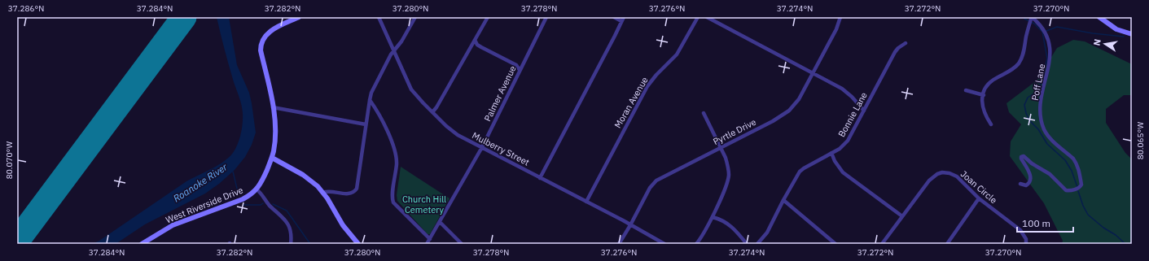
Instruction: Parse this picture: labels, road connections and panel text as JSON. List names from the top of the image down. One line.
{"streets":{"street":["Poff Lane","Palmer Avenue","Moran Avenue","Bonnie Lane","Pyrtle Drive","Mulberry Street","Joan Circle","West Riverside Drive"]},"crossings":[["Palmer Avenue","Mulberry Street"],["Moran Avenue","Mulberry Street"],["Pyrtle Drive","Mulberry Street"]],"water":["Roanoke River"],"parks":["Church Hill Cemetery"],"scale_bar":"100 m","north":"left","coordinates":["37.286°N","37.284°N","37.282°N","37.280°N","37.278°N","37.276°N","37.274°N","37.272°N","37.270°N","80.065°W","80.070°W"]}
